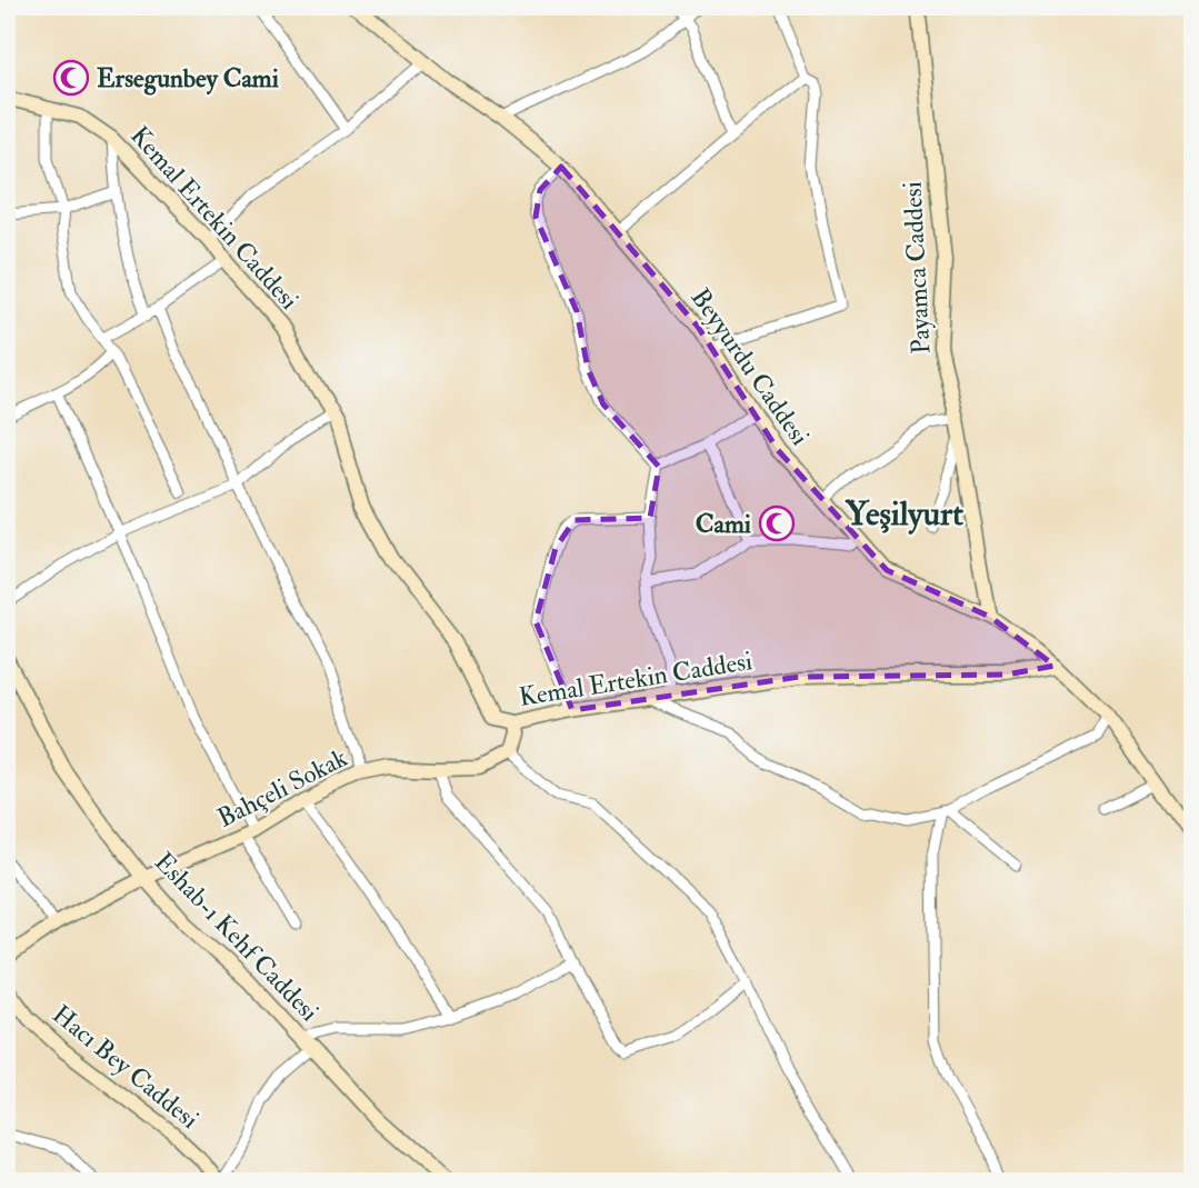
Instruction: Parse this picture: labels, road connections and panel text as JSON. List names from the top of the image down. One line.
{"streets":{"street":["Kemal Ertekin Caddesi","Payamca Caddesi","Beyyurdu Caddesi","Bahçeli Sokak","Eshab-ı Kehf Caddesi","Hacı Bey Caddesi"]},"crossings":[["Kemal Ertekin Caddesi","Beyyurdu Caddesi"],["Payamca Caddesi","Beyyurdu Caddesi"],["Bahçeli Sokak","Eshab-ı Kehf Caddesi"]],"districts":["Yeşilyurt"],"places":{"mosque":["Ersegunbey Cami","Cami"]}}
